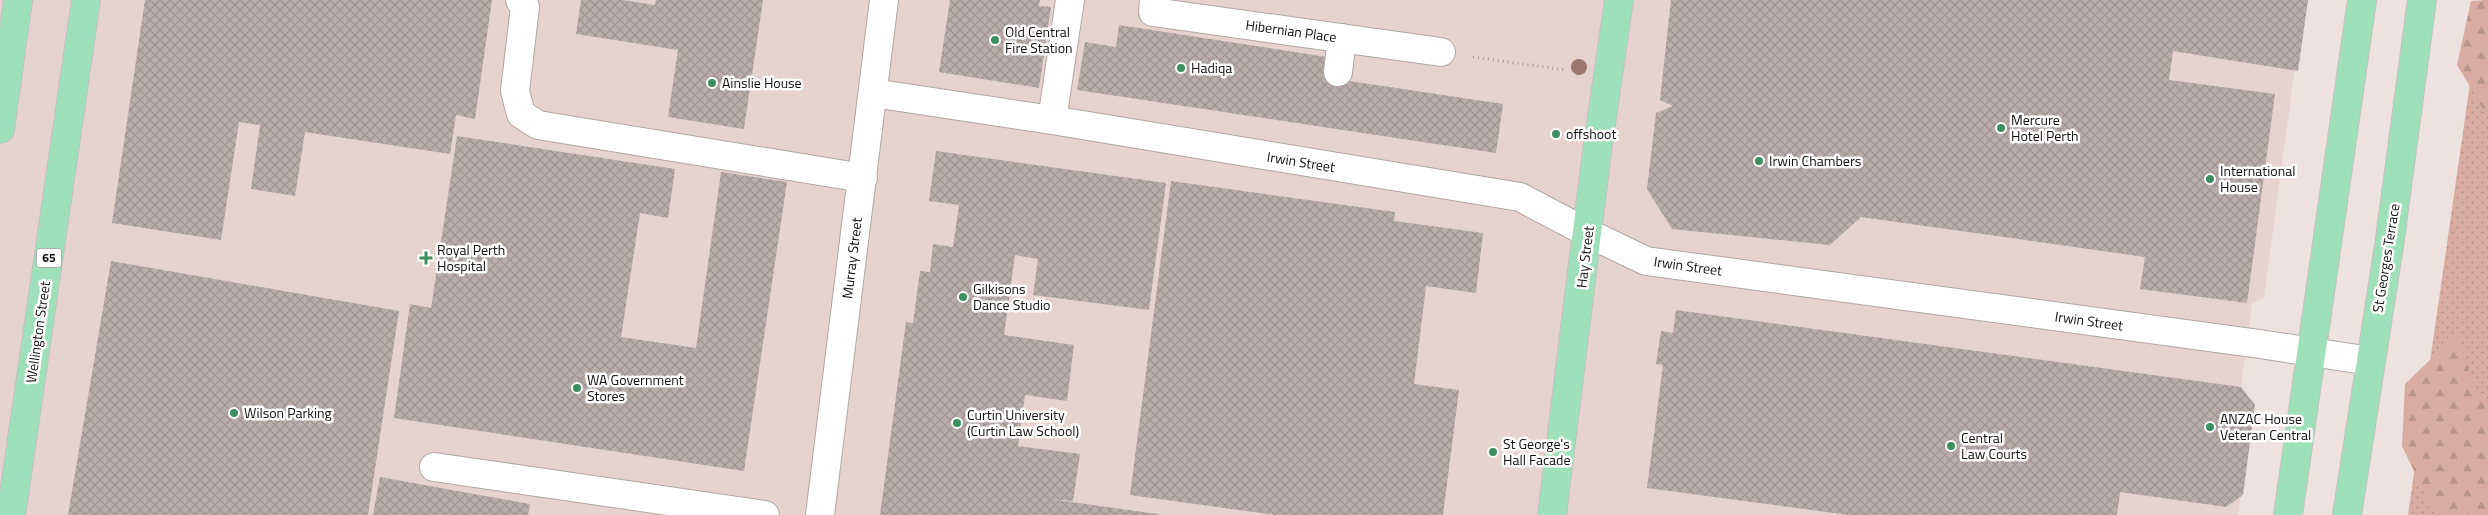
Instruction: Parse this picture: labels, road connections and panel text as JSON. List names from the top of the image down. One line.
{"streets":{"main road":["Hay Street","65","St Georges Terrace","Wellington Street"],"street":["Hibernian Place","Irwin Street","Murray Street"]},"crossings":[["Irwin Street","Hay Street"],["Irwin Street","Murray Street"],["Irwin Street","St Georges Terrace"]],"places":{"other":["Old Central Fire Station","Hadiqa","Ainslie House","Mercure Hotel Perth","offshoot","Irwin Chambers","International House","Gilkisons Dance Studio","WA Government Stores","Wilson Parking","Curtin University (Curtin Law School)","ANZAC House Veteran Central","Central Law Courts","St George's Hall Facade"],"health":["Royal Perth Hospital"]}}
